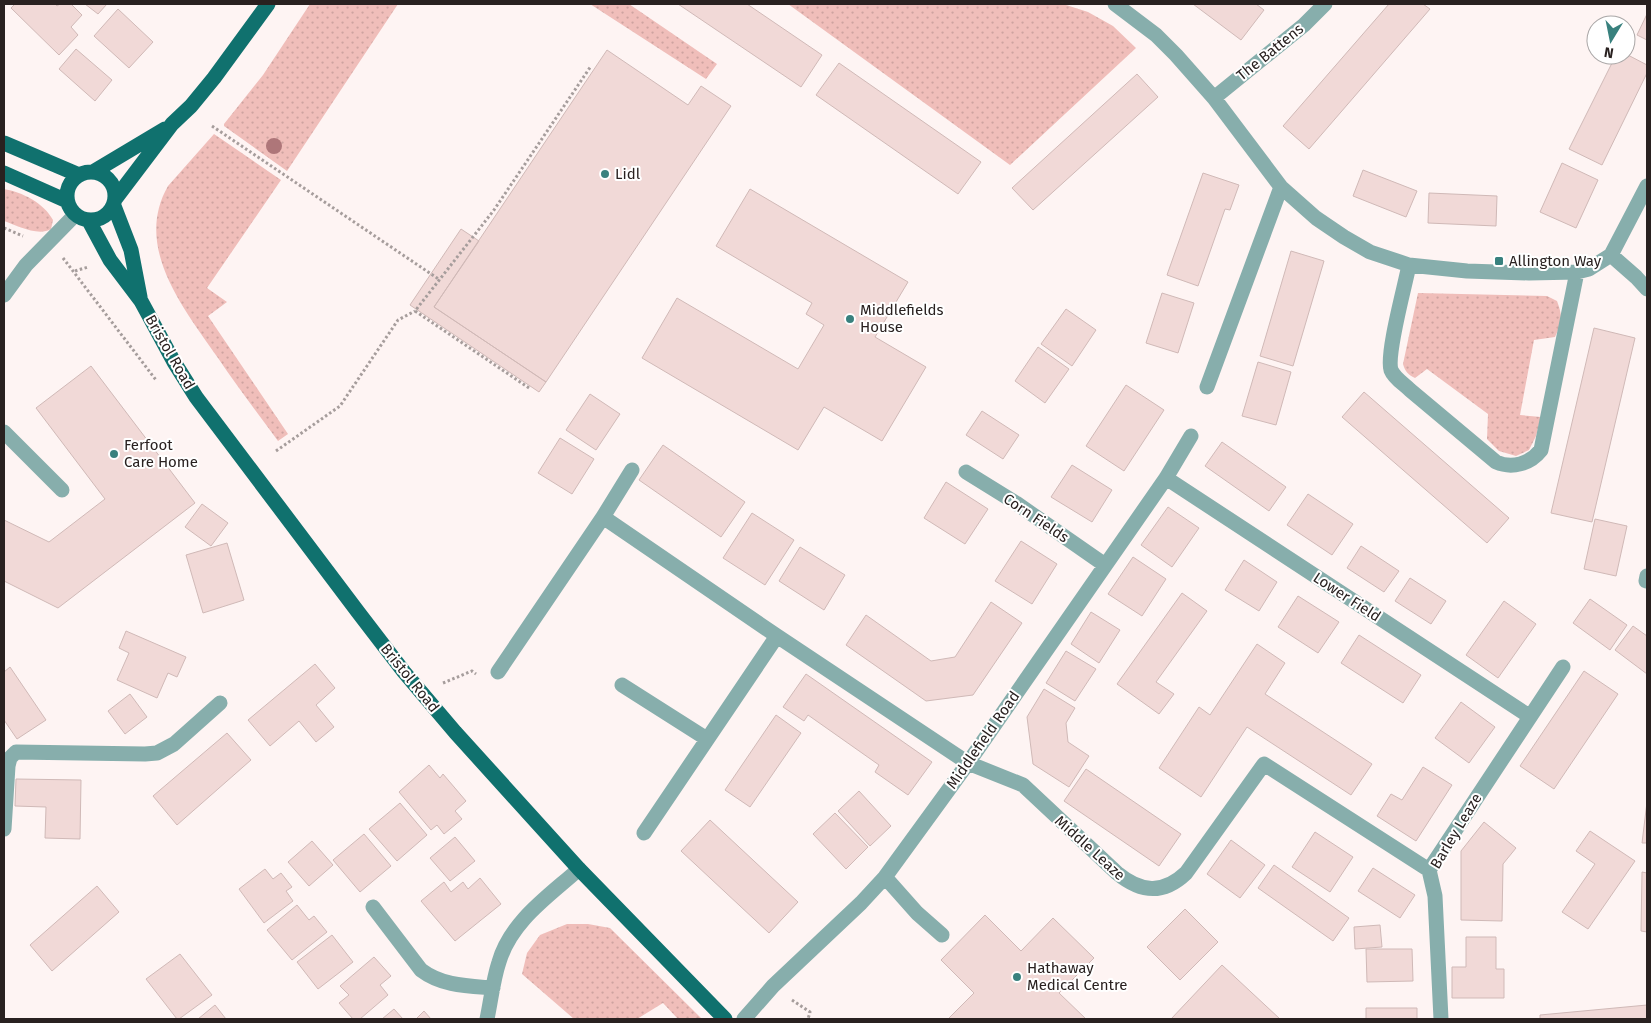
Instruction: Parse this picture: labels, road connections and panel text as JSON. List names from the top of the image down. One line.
{"streets":{"main road":["Bristol Road"],"street":["The Battens","Corn Fields","Lower Field","Middlefield Road","Barley Leaze","Middle Leaze"]},"crossings":[["Corn Fields","Middlefield Road"],["Lower Field","Middlefield Road"],["Lower Field","Barley Leaze"],["Middlefield Road","Middle Leaze"],["Barley Leaze","Middle Leaze"]],"places":{"other":["Lidl","Middlefields House","Ferfoot Care Home","Hathaway Medical Centre"],"transit":["Allington Way"]},"north":"bottom"}
